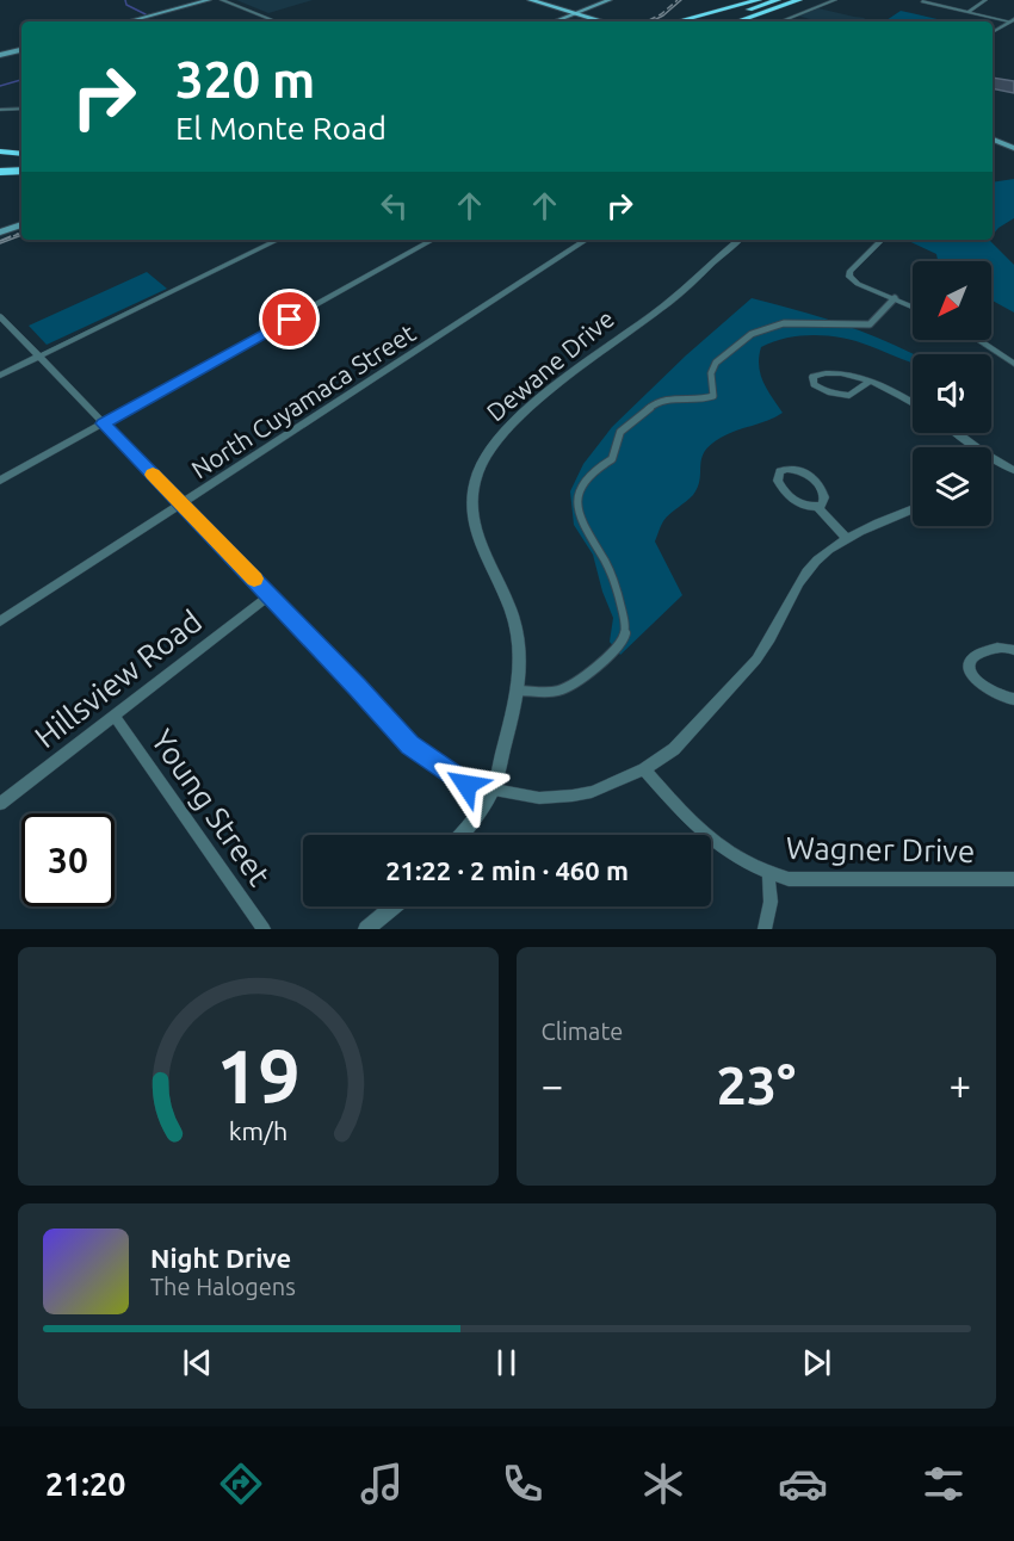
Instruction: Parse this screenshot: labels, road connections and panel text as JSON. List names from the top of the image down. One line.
{"streets":{"street":["Dewane Drive","North Cuyamaca Street","Hillsview Road","Young Street","Wagner Drive"]},"crossings":[["Hillsview Road","Young Street"]],"north":"bottom left","page":{"turn":["320 m","El Monte Road"],"limit":"30","trip":"21:22 · 2 min · 460 m","tile":"Climate","heat":["−","23°","+"],"song":["Night Drive","The Halogens"],"tabs":"21:20","gauge":["19","km/h"]}}
